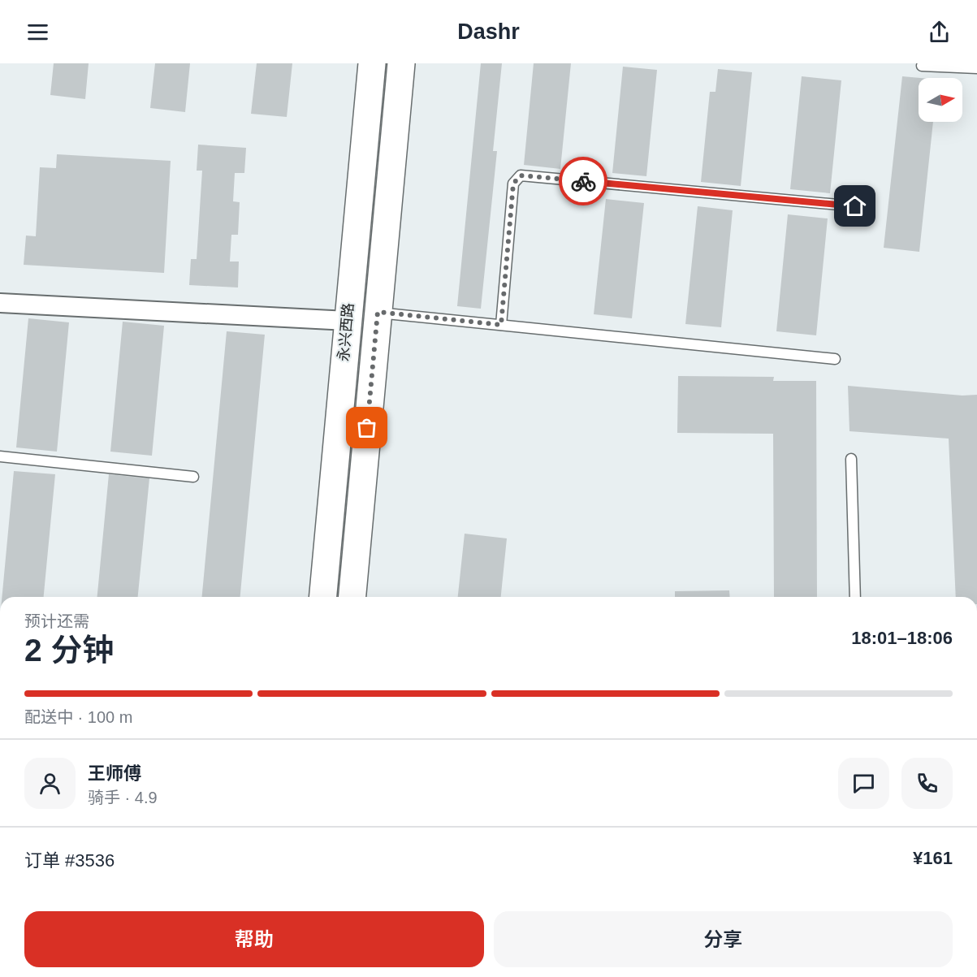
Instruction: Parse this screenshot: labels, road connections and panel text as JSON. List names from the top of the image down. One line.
{"streets":{"main road":["永兴西路"]},"north":"right","page":{"header":"Dashr","heading":["2 分钟","预计还需","18:01–18:06"],"panel":["王师傅","骑手 · 4.9","订单 #3536","¥161"],"bar":"配送中 · 100 m","buttons":["帮助","分享"]}}
